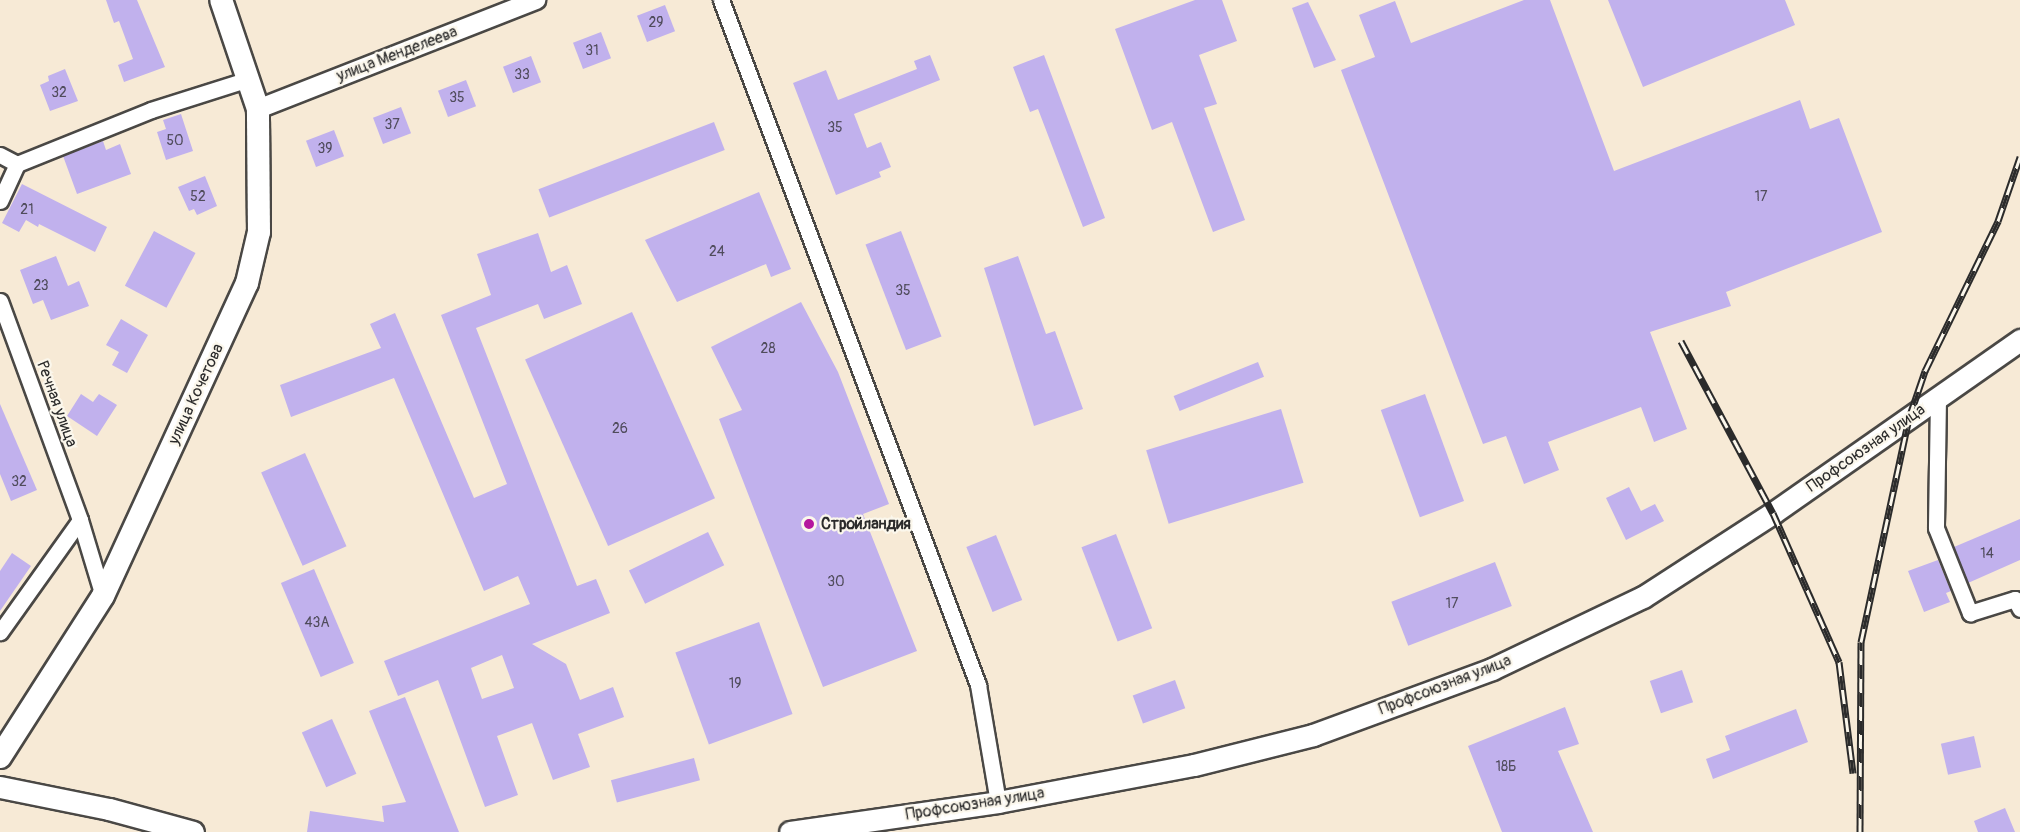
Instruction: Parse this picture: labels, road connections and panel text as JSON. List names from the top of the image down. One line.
{"streets":{"main road":["улица Кочетова","Профсоюзная улица"],"street":["улица Менделеева","Речная улица"]},"crossings":[["улица Менделеева","улица Кочетова"],["улица Кочетова","Речная улица"]],"places":["Стройландия"],"house_numbers":["29","31","33","32","35","37","35","50","39","52","17","21","24","23","35","28","26","32","14","30","17","43А","19","18Б"]}
